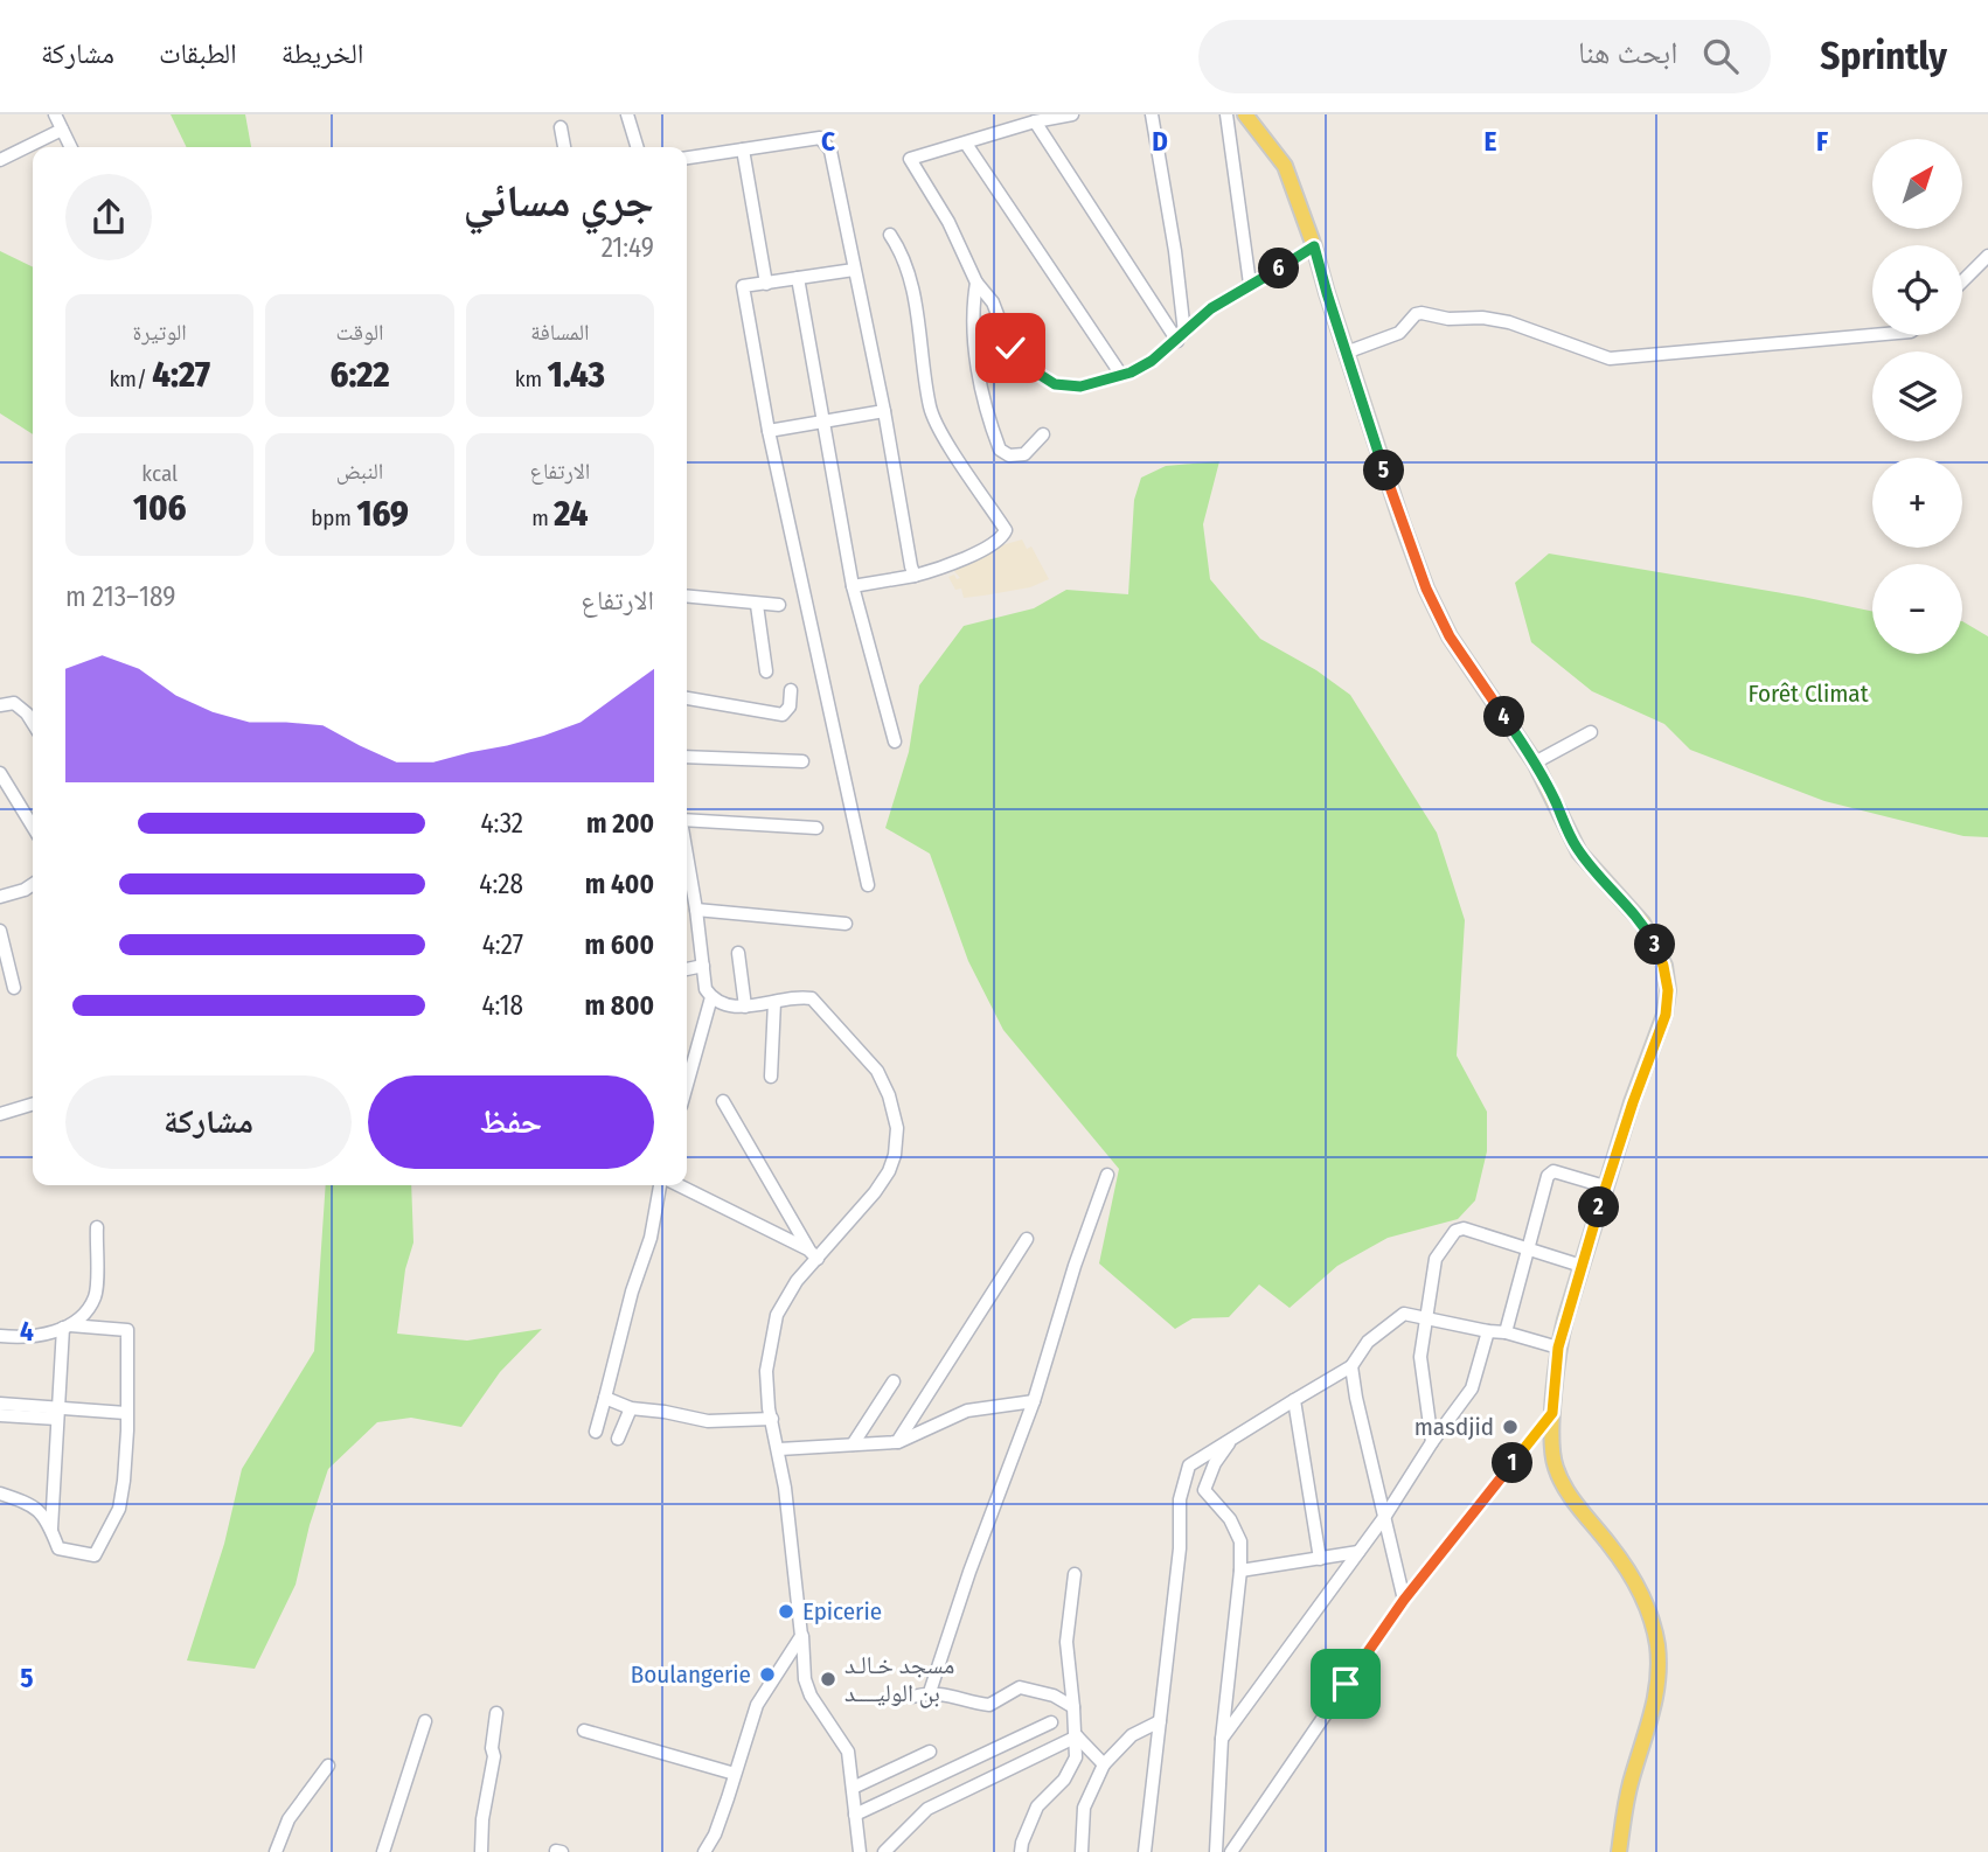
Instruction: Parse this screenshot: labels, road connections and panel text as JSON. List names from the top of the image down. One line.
{"parks":["Forêt Climat"],"places":["masdjid","Epicerie","Boulangerie","مسجد خـالـد بن الوليــــد"],"north":"top right","page":{"header":"Sprintly","search":"ابحث هنا","nav":["الخريطة","الطبقات","مشاركة"],"map_buttons":["+","−"],"heading":["جري مسائي","21:49"],"pins":["6","5","4","3","2","1"],"stats":[["المسافة","1.43 km"],["الوقت","6:22"],["الوتيرة","4:27 /km"],["الارتفاع","24 m"],["النبض","169 bpm"],["kcal","106"]],"chart":["الارتفاع","189–213 m"],"list":[{"name":"200 m","note":"4:32"},{"name":"400 m","note":"4:28"},{"name":"600 m","note":"4:27"},{"name":"800 m","note":"4:18"}],"buttons":["حفظ","مشاركة"]},"grid":{"columns":["C","D","E","F"],"rows":["4","5"]}}
